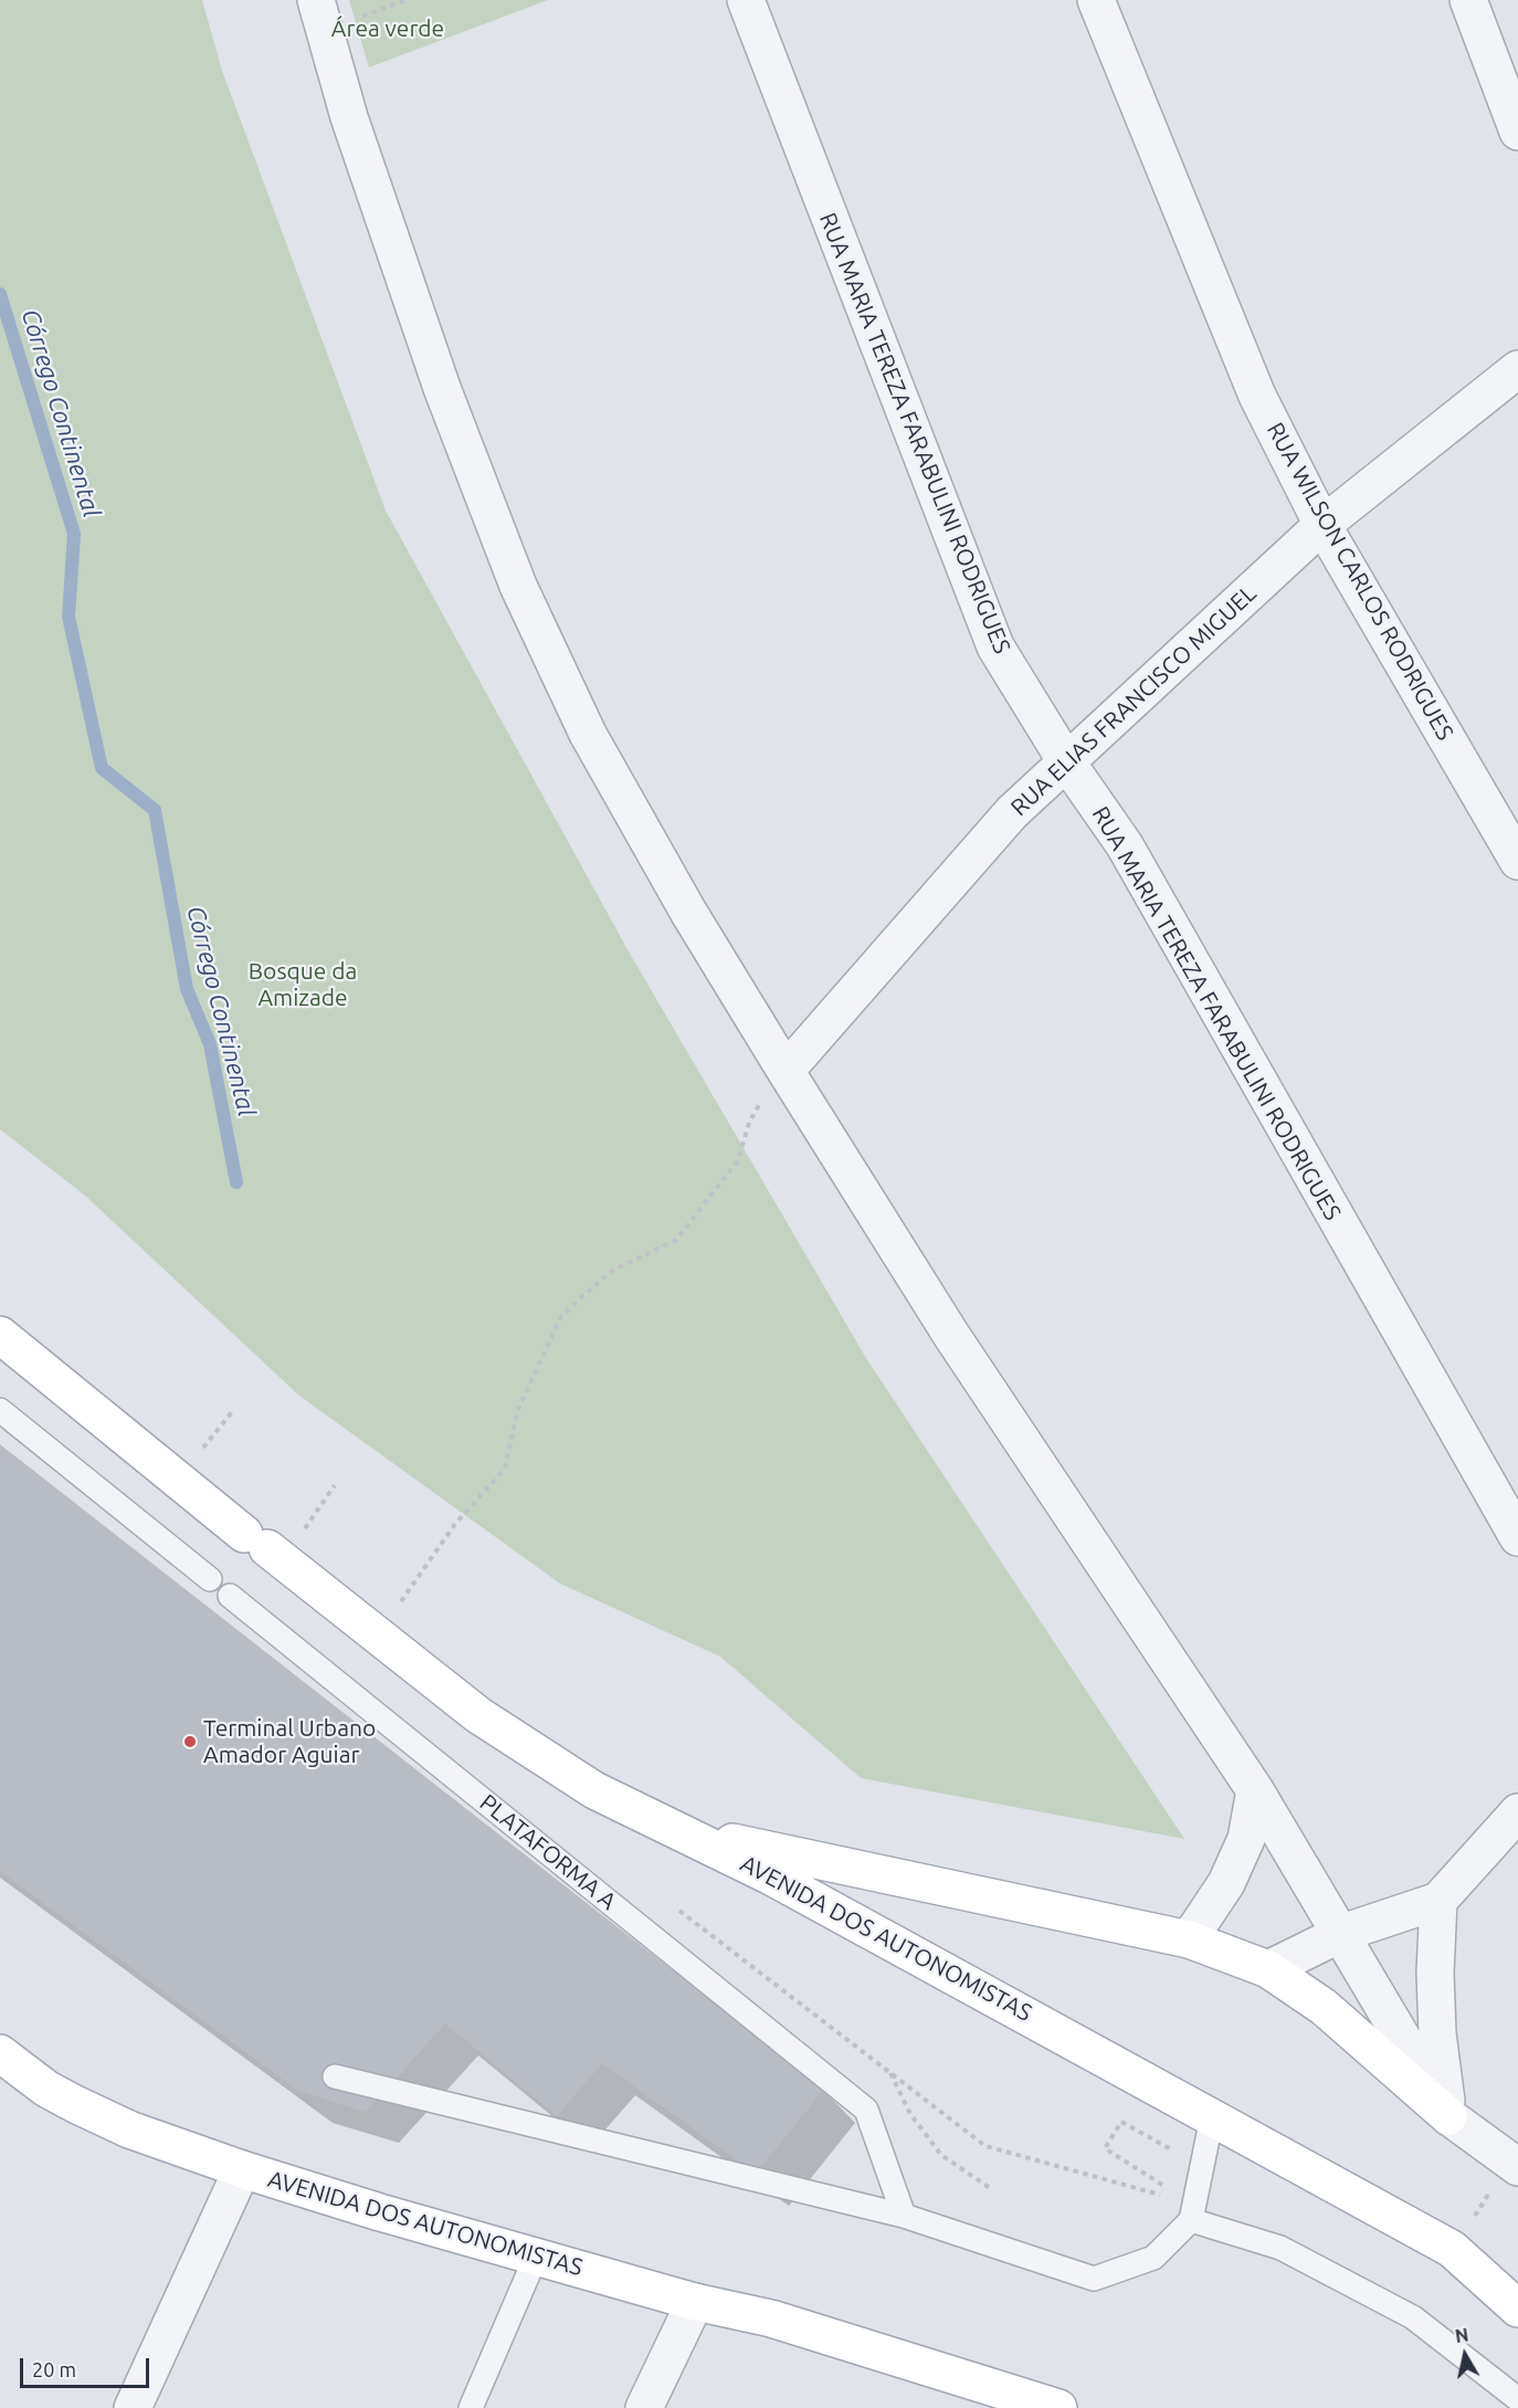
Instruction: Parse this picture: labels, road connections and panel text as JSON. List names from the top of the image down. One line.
{"streets":{"main road":["AVENIDA DOS AUTONOMISTAS"],"street":["RUA MARIA TEREZA FARABULINI RODRIGUES","RUA WILSON CARLOS RODRIGUES","RUA ELIAS FRANCISCO MIGUEL"],"lane":["PLATAFORMA A"]},"crossings":[["RUA MARIA TEREZA FARABULINI RODRIGUES","RUA ELIAS FRANCISCO MIGUEL"],["RUA WILSON CARLOS RODRIGUES","RUA ELIAS FRANCISCO MIGUEL"]],"water":["Córrego Continental"],"parks":["Área verde","Bosque da Amizade"],"places":["Terminal Urbano Amador Aguiar"],"scale_bar":"20 m","north":"top"}
